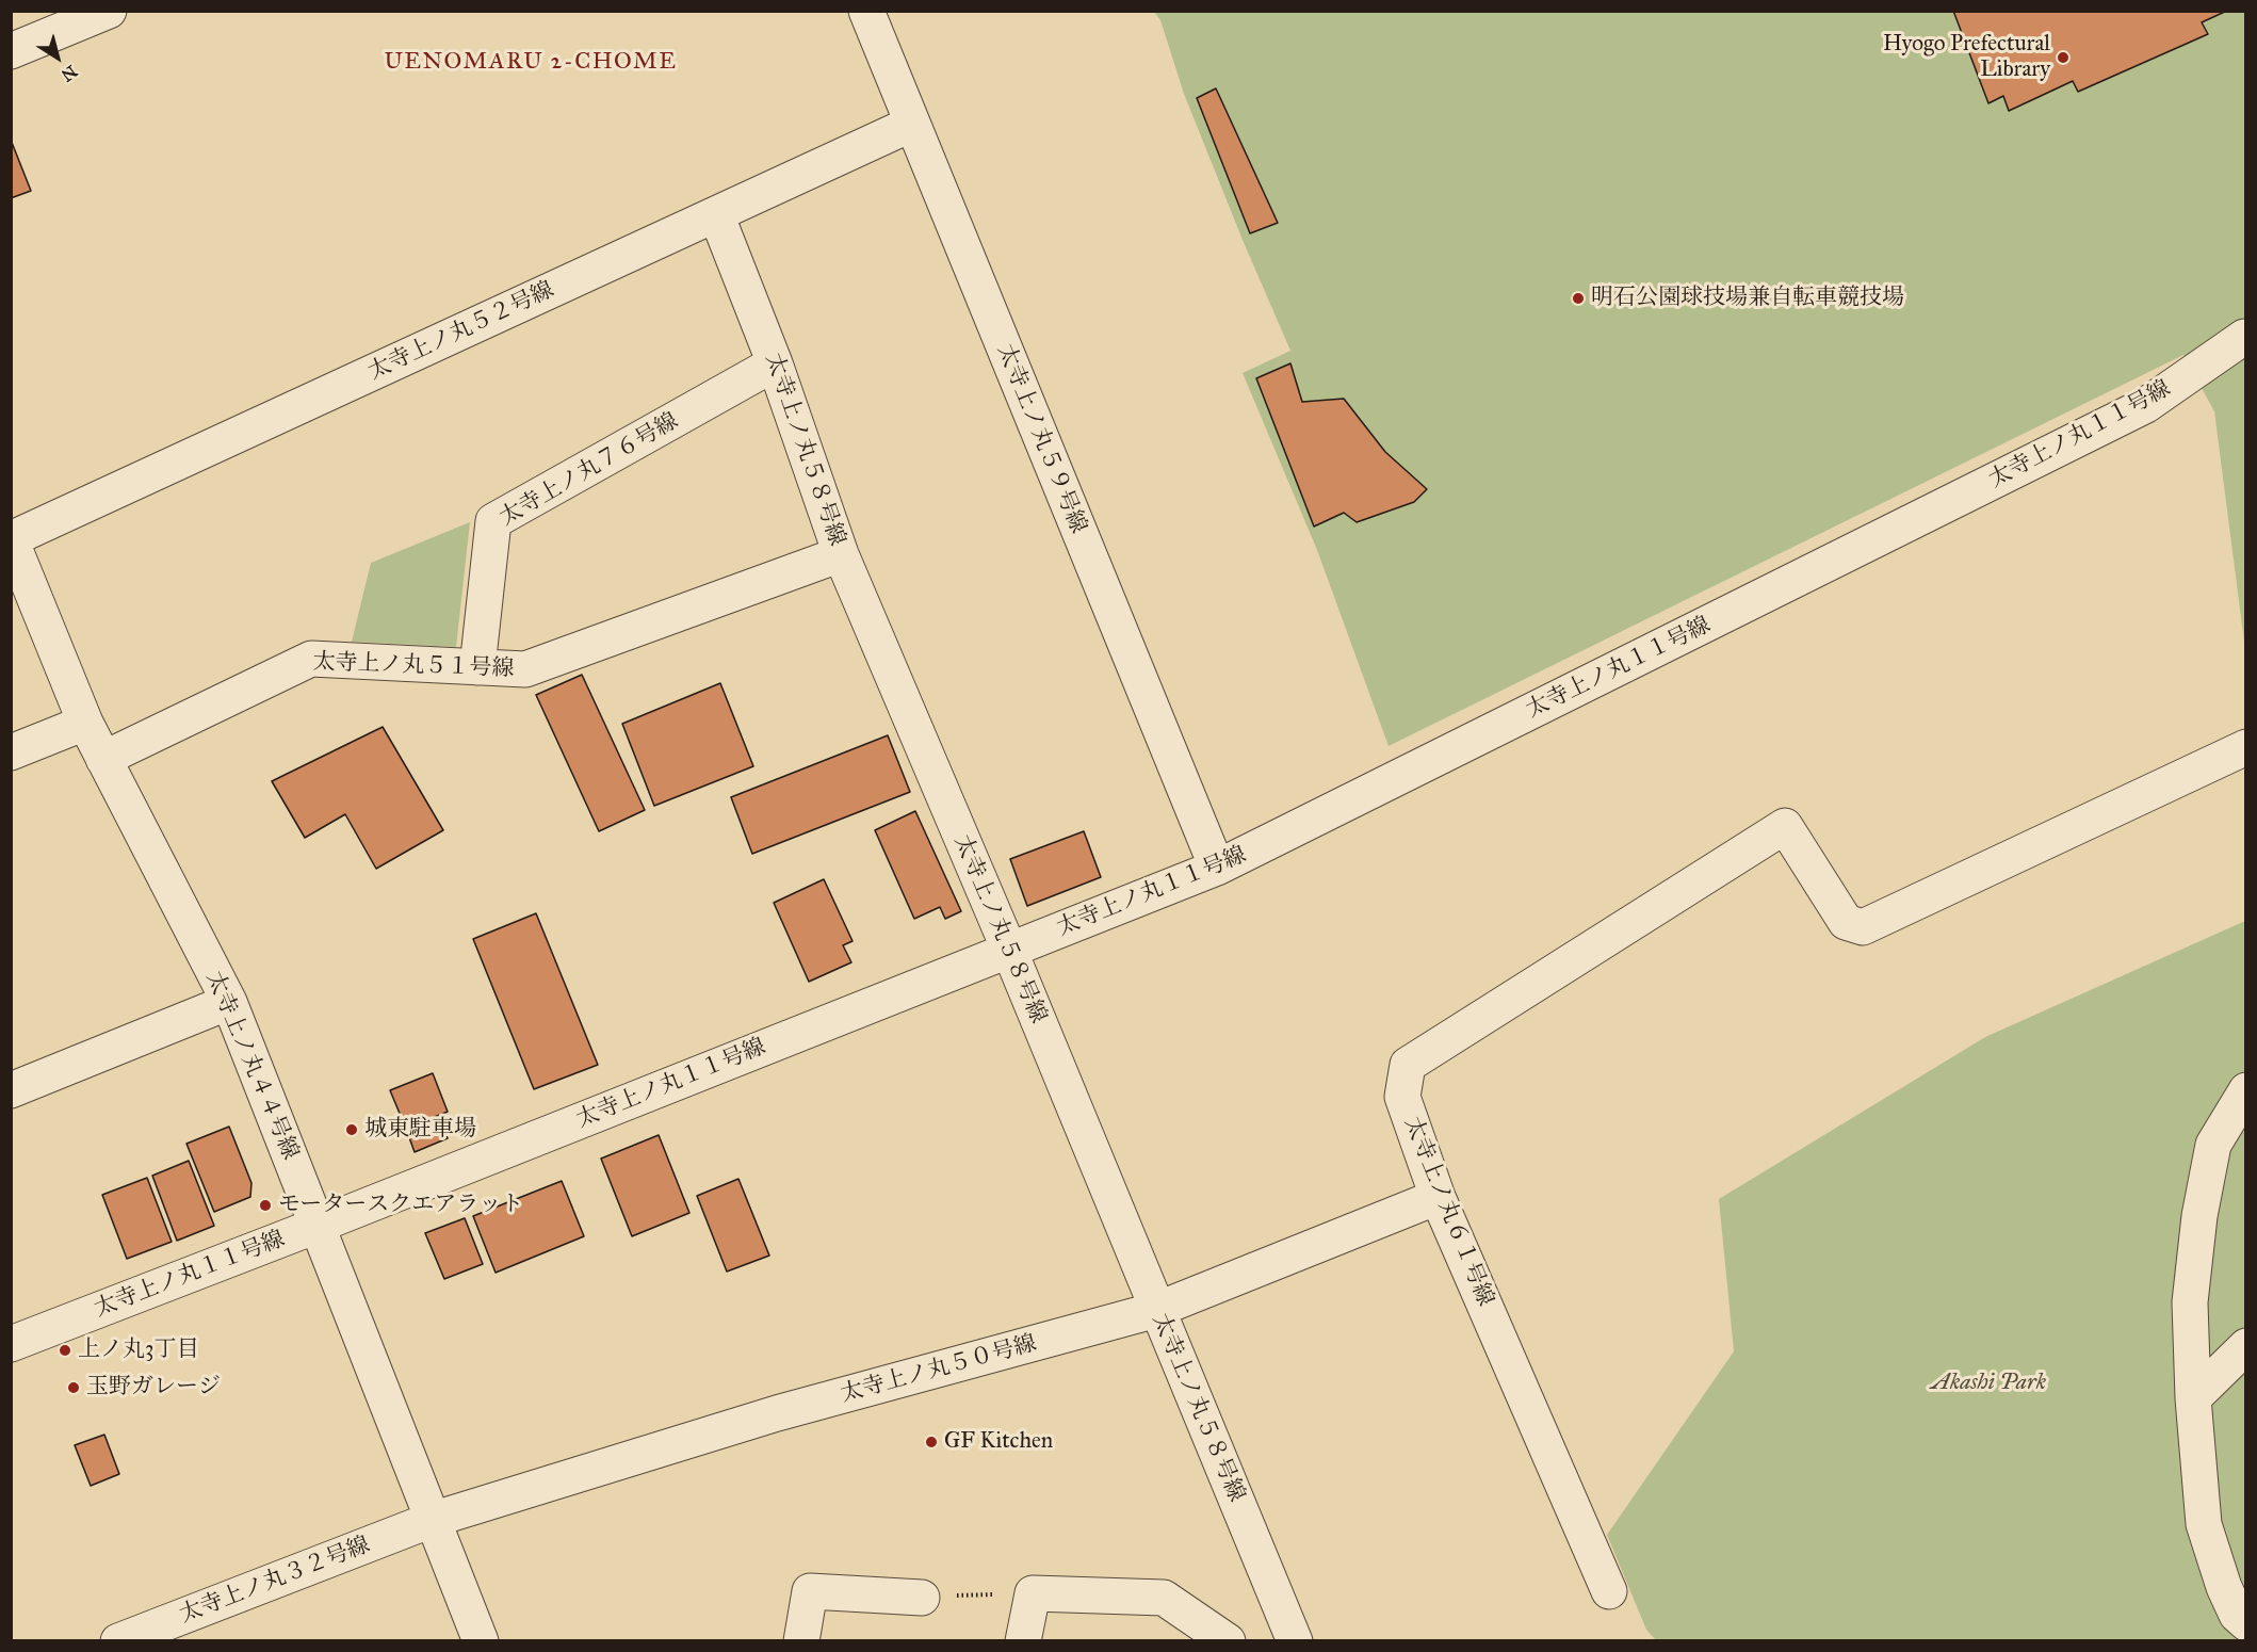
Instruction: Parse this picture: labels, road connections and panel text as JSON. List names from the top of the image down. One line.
{"streets":{"street":["太寺上ノ丸５２号線","太寺上ノ丸１１号線","太寺上ノ丸５９号線","太寺上ノ丸５８号線","太寺上ノ丸７６号線","太寺上ノ丸５１号線","太寺上ノ丸４４号線","太寺上ノ丸６１号線","太寺上ノ丸５０号線","太寺上ノ丸３２号線"]},"crossings":[["太寺上ノ丸５２号線","太寺上ノ丸５９号線"],["太寺上ノ丸５２号線","太寺上ノ丸５８号線"],["太寺上ノ丸５２号線","太寺上ノ丸４４号線"],["太寺上ノ丸１１号線","太寺上ノ丸５９号線"],["太寺上ノ丸１１号線","太寺上ノ丸５８号線"],["太寺上ノ丸１１号線","太寺上ノ丸４４号線"],["太寺上ノ丸５８号線","太寺上ノ丸７６号線"],["太寺上ノ丸５８号線","太寺上ノ丸５１号線"],["太寺上ノ丸５８号線","太寺上ノ丸５０号線"],["太寺上ノ丸７６号線","太寺上ノ丸５１号線"],["太寺上ノ丸５１号線","太寺上ノ丸４４号線"],["太寺上ノ丸４４号線","太寺上ノ丸５０号線"],["太寺上ノ丸４４号線","太寺上ノ丸３２号線"],["太寺上ノ丸６１号線","太寺上ノ丸５０号線"],["太寺上ノ丸５０号線","太寺上ノ丸３２号線"]],"districts":["UENOMARU 2-CHOME"],"parks":["Akashi Park"],"places":["Hyogo Prefectural Library","明石公園球技場兼自転車競技場","城東駐車場","モータースクエアラット","上ノ丸3丁目","玉野ガレージ","GF Kitchen"],"north":"bottom right"}
